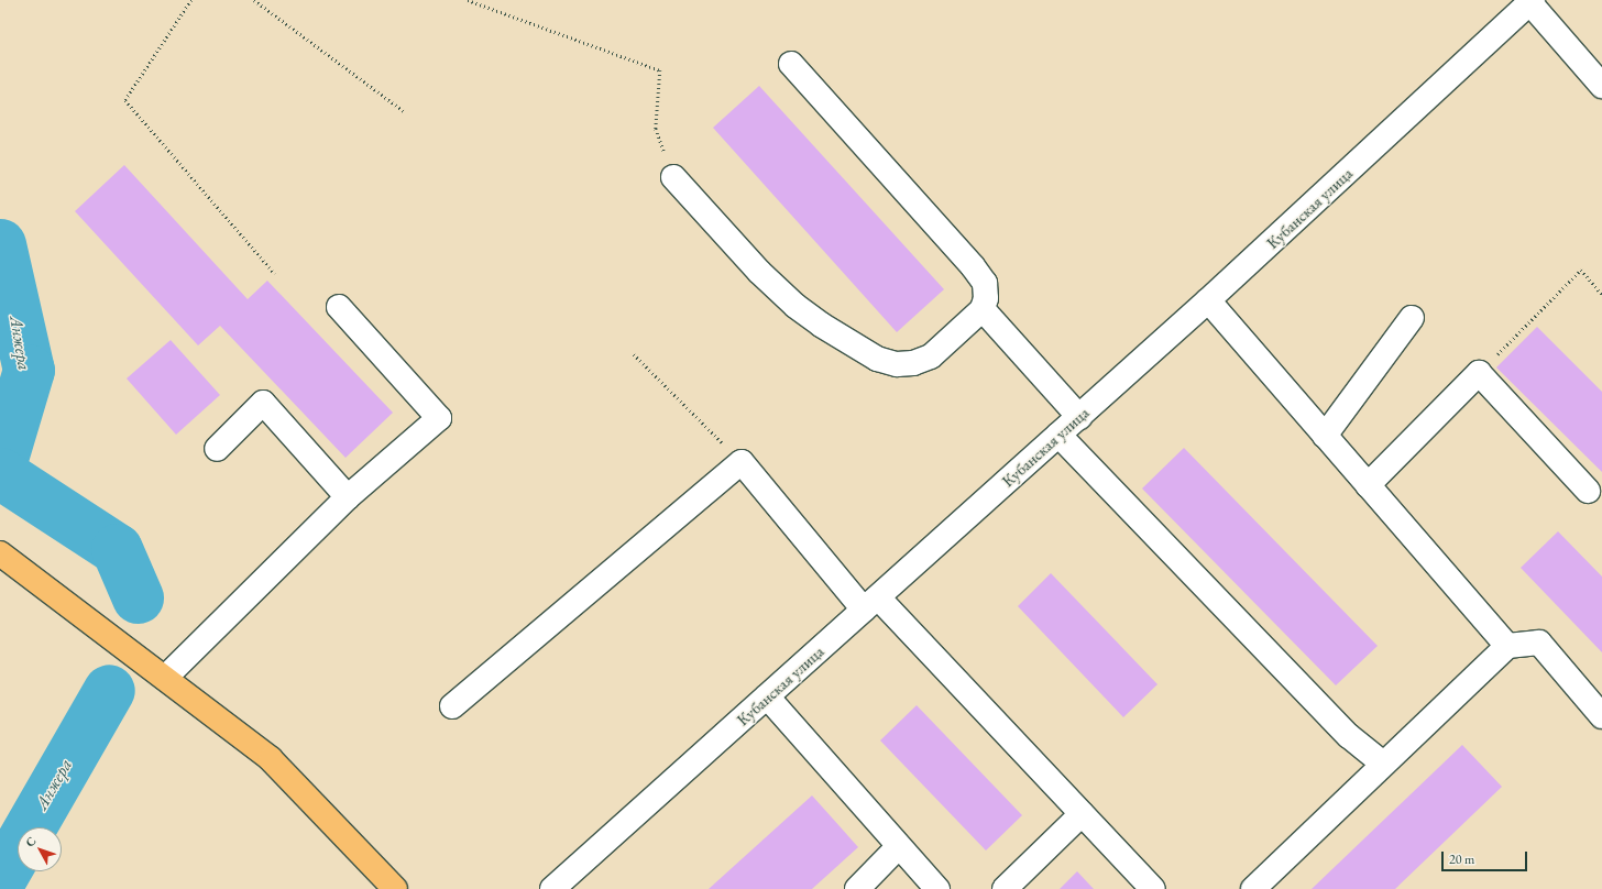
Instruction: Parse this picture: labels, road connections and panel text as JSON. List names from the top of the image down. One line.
{"streets":{"street":["Кубанская улица"]},"water":["Анжера"],"scale_bar":"20 m","north":"top left"}
